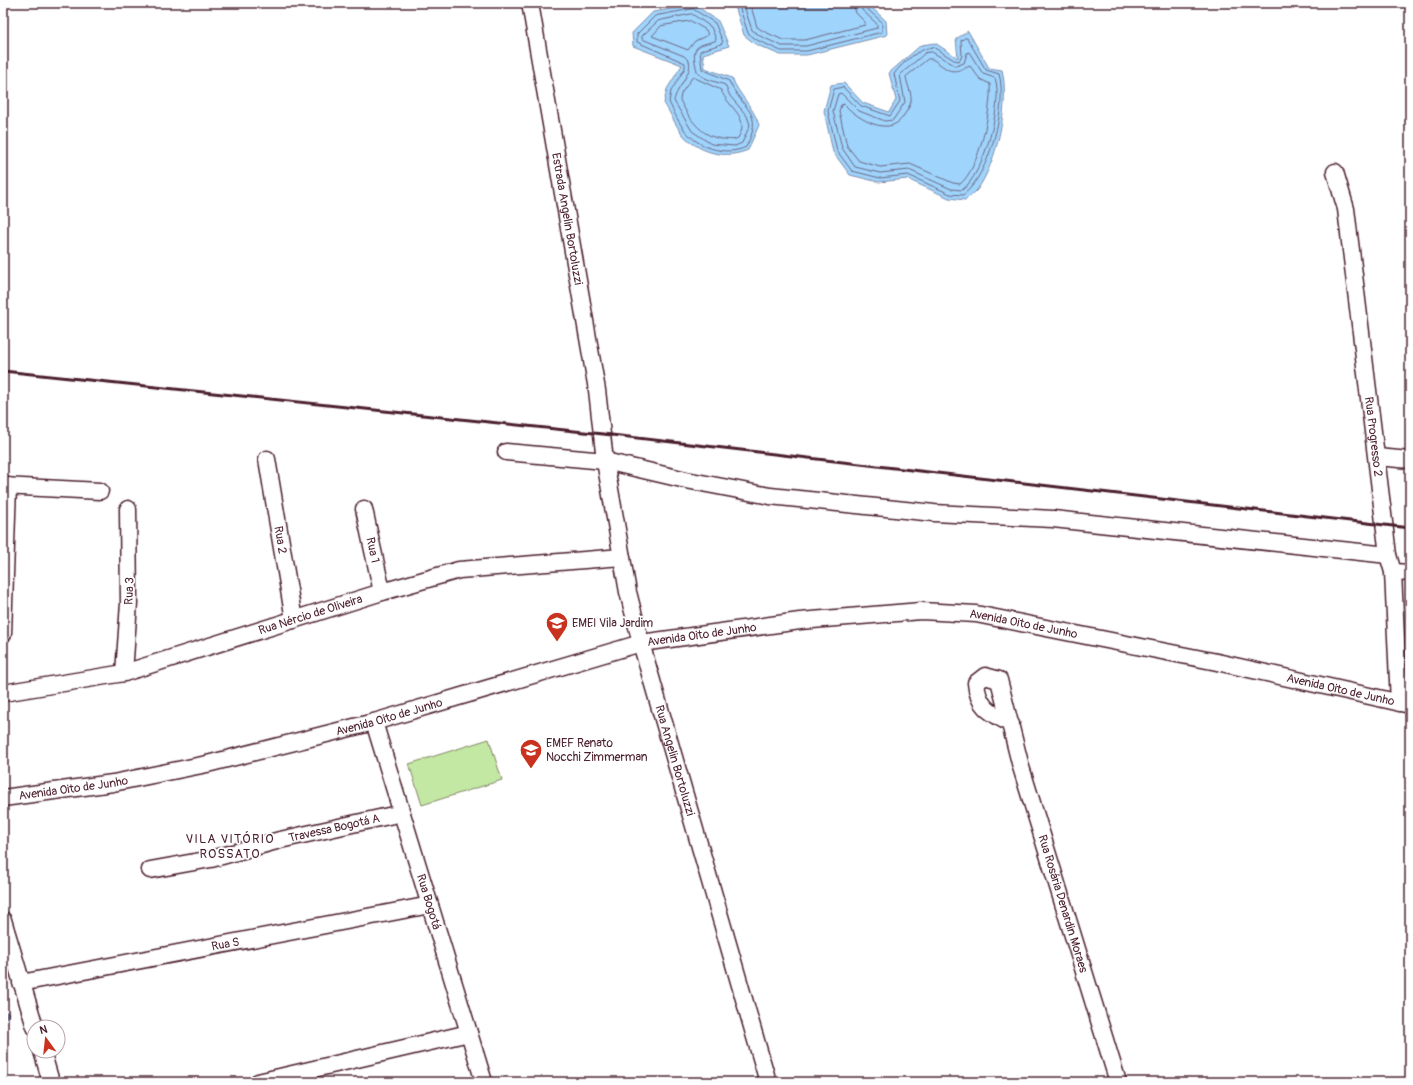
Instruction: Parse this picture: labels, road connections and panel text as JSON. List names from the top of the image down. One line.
{"streets":{"street":["Estrada Angelin Bortoluzzi","Rua Progresso 2","Rua 2","Rua 1","Rua 3","Rua Nércio de Oliveira","Avenida Oito de Junho","Rua Angelin Bortoluzzi","Travessa Bogotá A","Rua Bogotá","Rua Rosária Denardin Moraes","Rua S"]},"crossings":[["Estrada Angelin Bortoluzzi","Rua Angelin Bortoluzzi"],["Rua Progresso 2","Avenida Oito de Junho"],["Rua 2","Rua Nércio de Oliveira"],["Rua 1","Rua Nércio de Oliveira"],["Rua 3","Rua Nércio de Oliveira"],["Rua Nércio de Oliveira","Rua Angelin Bortoluzzi"],["Avenida Oito de Junho","Rua Angelin Bortoluzzi"],["Avenida Oito de Junho","Rua Bogotá"],["Travessa Bogotá A","Rua Bogotá"],["Rua Bogotá","Rua S"]],"districts":["VILA VITÓRIO ROSSATO"],"places":{"school or university":["EMEI Vila Jardim","EMEF Renato Nocchi Zimmerman"]},"north":"top"}
